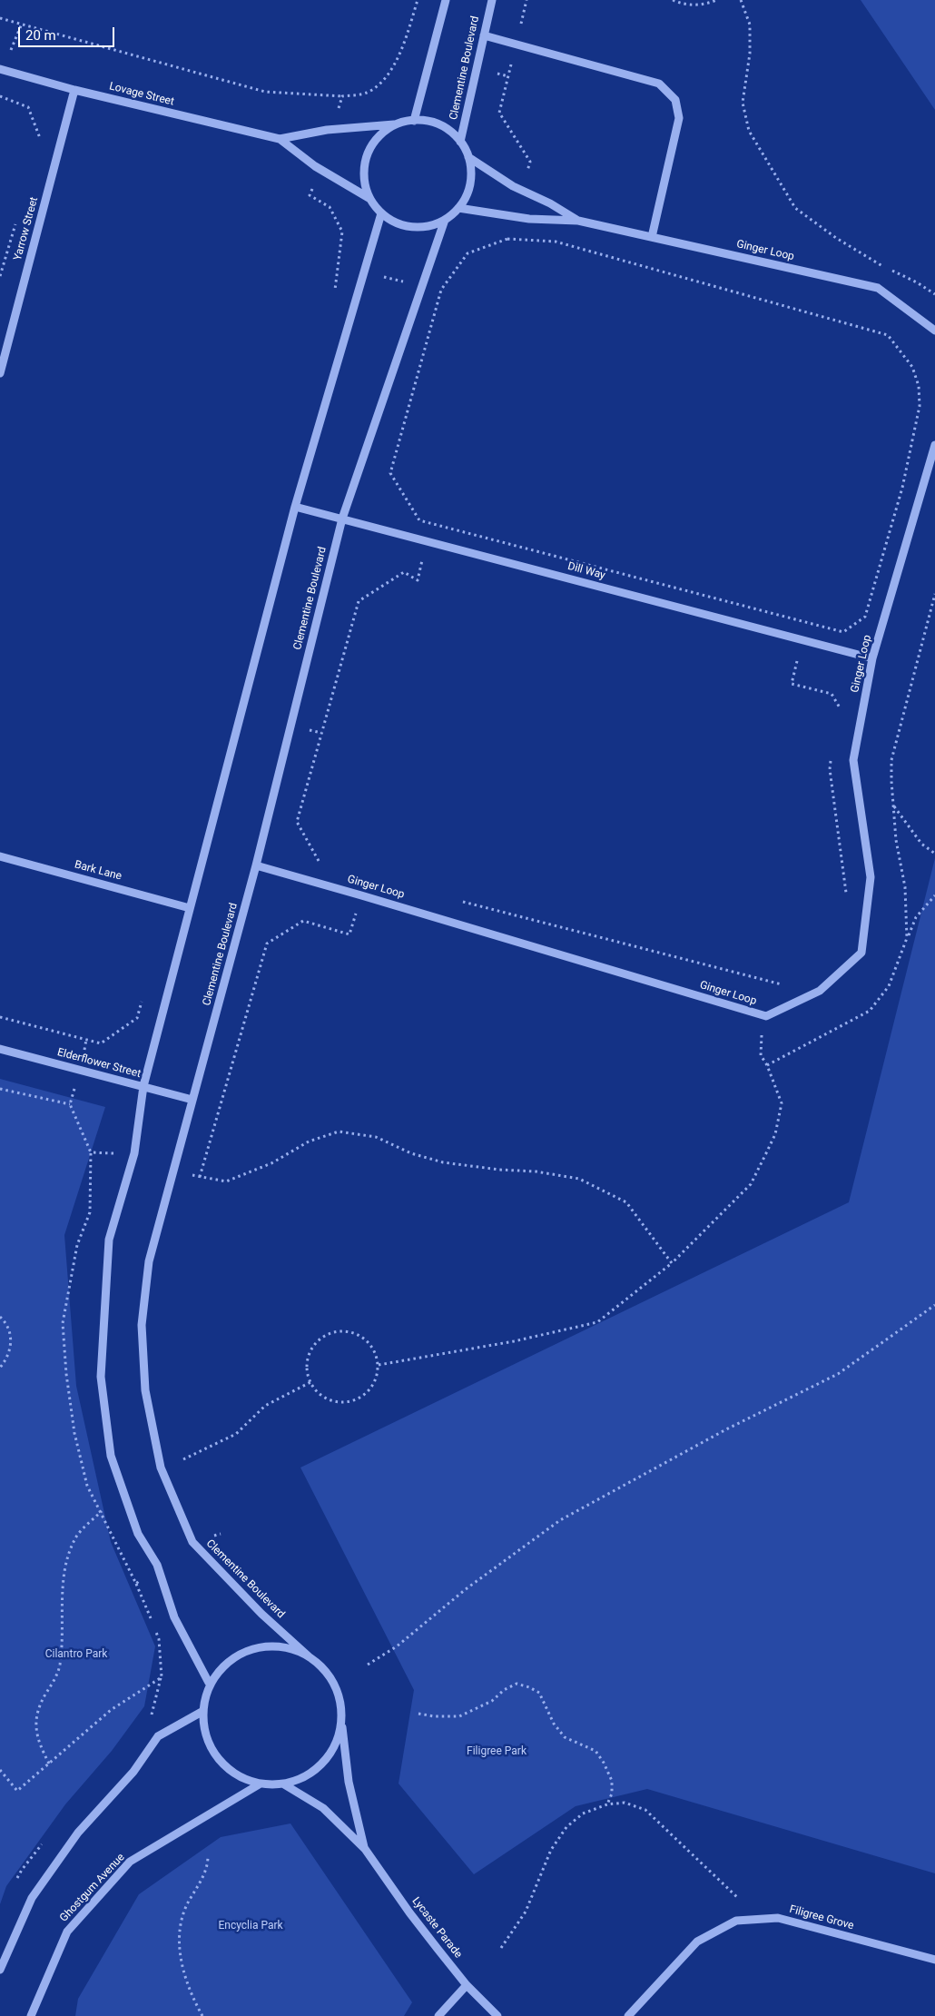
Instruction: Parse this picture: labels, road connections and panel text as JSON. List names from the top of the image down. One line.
{"streets":{"street":["Clementine Boulevard","Lovage Street","Yarrow Street","Ginger Loop","Dill Way","Bark Lane","Elderflower Street","Ghostgum Avenue","Filigree Grove","Lycaste Parade"]},"crossings":[["Clementine Boulevard","Lovage Street"],["Clementine Boulevard","Ginger Loop"],["Clementine Boulevard","Dill Way"],["Clementine Boulevard","Elderflower Street"],["Clementine Boulevard","Ghostgum Avenue"],["Clementine Boulevard","Lycaste Parade"],["Lovage Street","Yarrow Street"],["Lovage Street","Ginger Loop"],["Ginger Loop","Dill Way"],["Ghostgum Avenue","Lycaste Parade"]],"parks":["Cilantro Park","Filigree Park","Encyclia Park"],"scale_bar":"20 m"}
